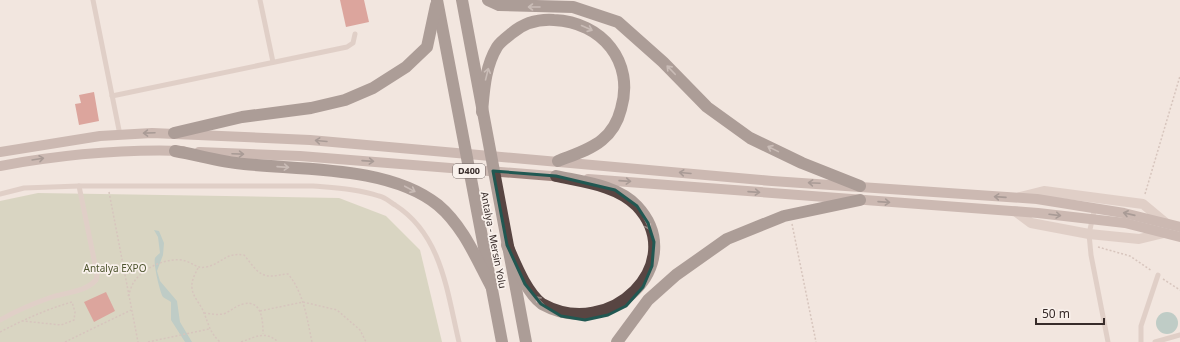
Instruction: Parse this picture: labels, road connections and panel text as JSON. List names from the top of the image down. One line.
{"streets":{"highway":["D400","Antalya - Mersin Yolu"]},"parks":["Antalya EXPO"],"scale_bar":"50 m"}
